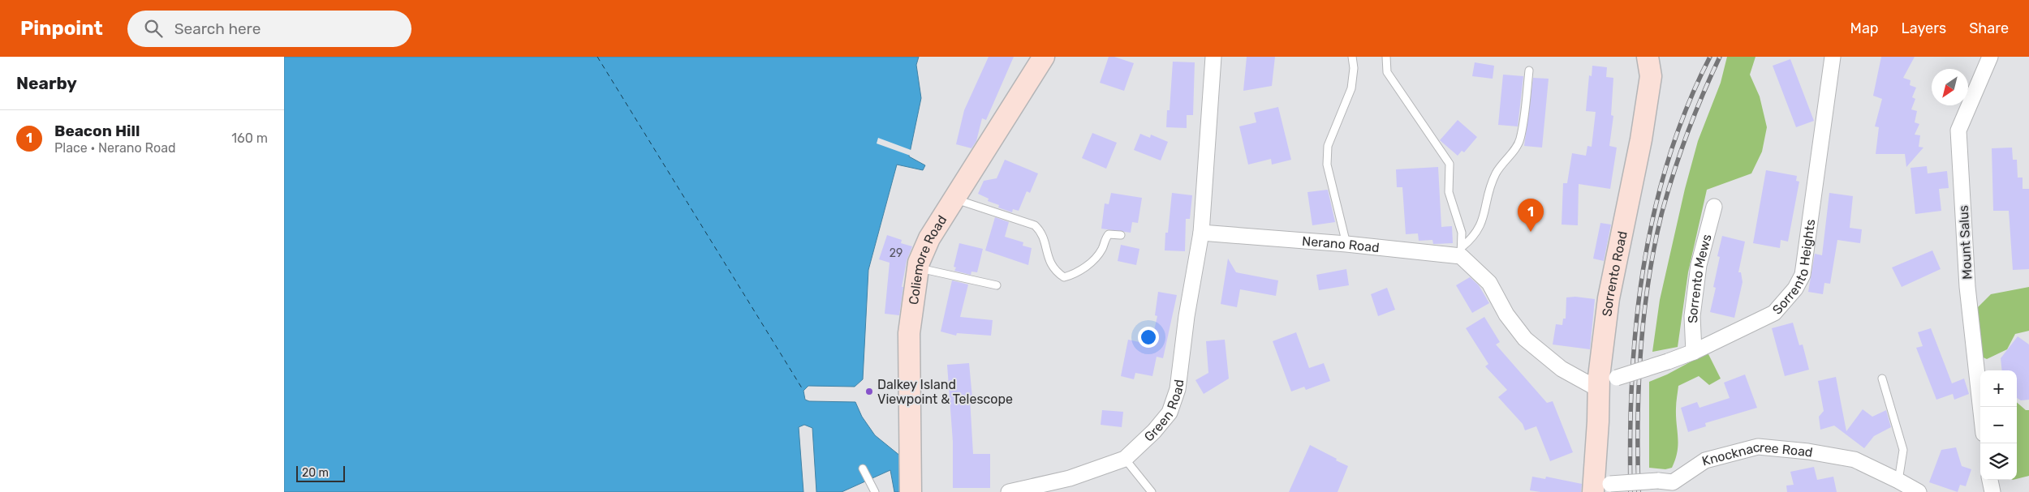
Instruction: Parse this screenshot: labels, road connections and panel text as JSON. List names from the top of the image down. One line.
{"streets":{"street":["Mount Salus","Nerano Road","Coliemore Road","Sorrento Heights","Sorrento Road","Sorrento Mews","Green Road","Knocknacree Road"]},"crossings":[["Nerano Road","Green Road"],["Sorrento Heights","Sorrento Road"],["Sorrento Heights","Sorrento Mews"],["Sorrento Road","Knocknacree Road"]],"places":["Dalkey Island Viewpoint & Telescope"],"house_numbers":["29"],"scale_bar":"20 m","north":"bottom left","page":{"header":"Pinpoint","search":"Search here","nav":["Map","Layers","Share"],"heading":"Nearby","list":[{"mark":"1","name":"Beacon Hill","note":"Place · Nerano Road","value":"160 m"}],"pins":"1","map_buttons":["+","−"],"scale":"20 m"}}
